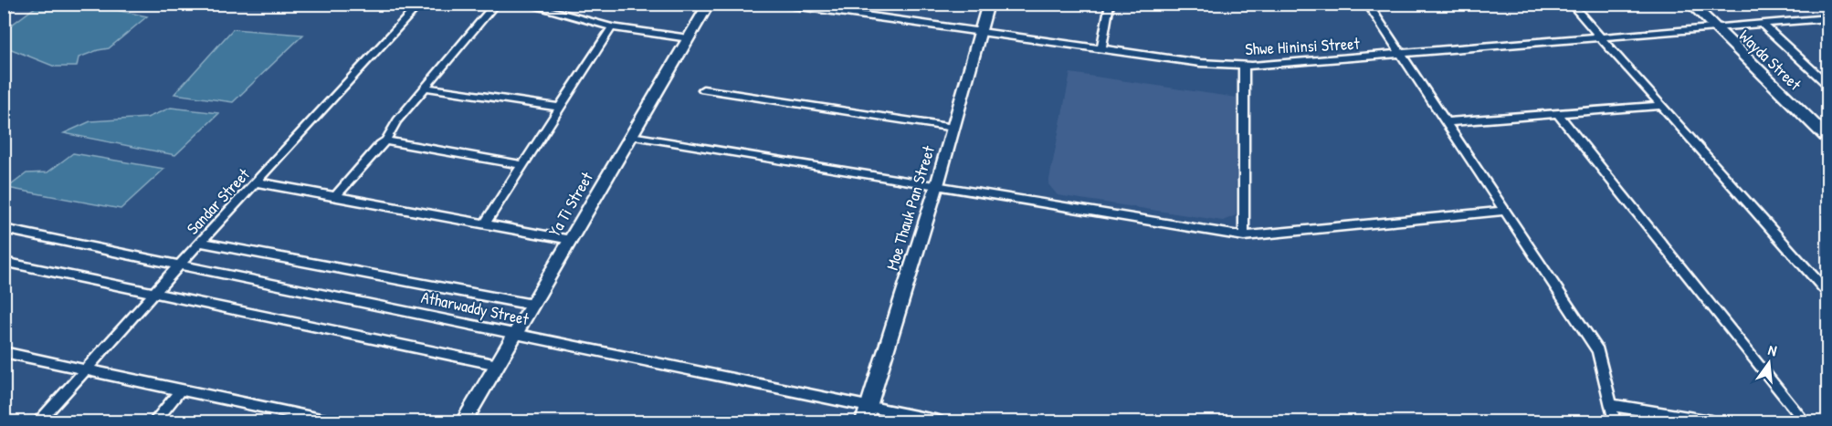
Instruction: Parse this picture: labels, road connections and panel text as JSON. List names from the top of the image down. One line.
{"streets":{"street":["Shwe Hininsi Street","Wayda Street","Sandar Street","Ya Ti Street","Moe Thauk Pan Street","Atharwaddy Street"]},"crossings":[["Shwe Hininsi Street","Wayda Street"],["Shwe Hininsi Street","Moe Thauk Pan Street"],["Sandar Street","Atharwaddy Street"],["Ya Ti Street","Atharwaddy Street"],["Moe Thauk Pan Street","Atharwaddy Street"]],"north":"top"}
